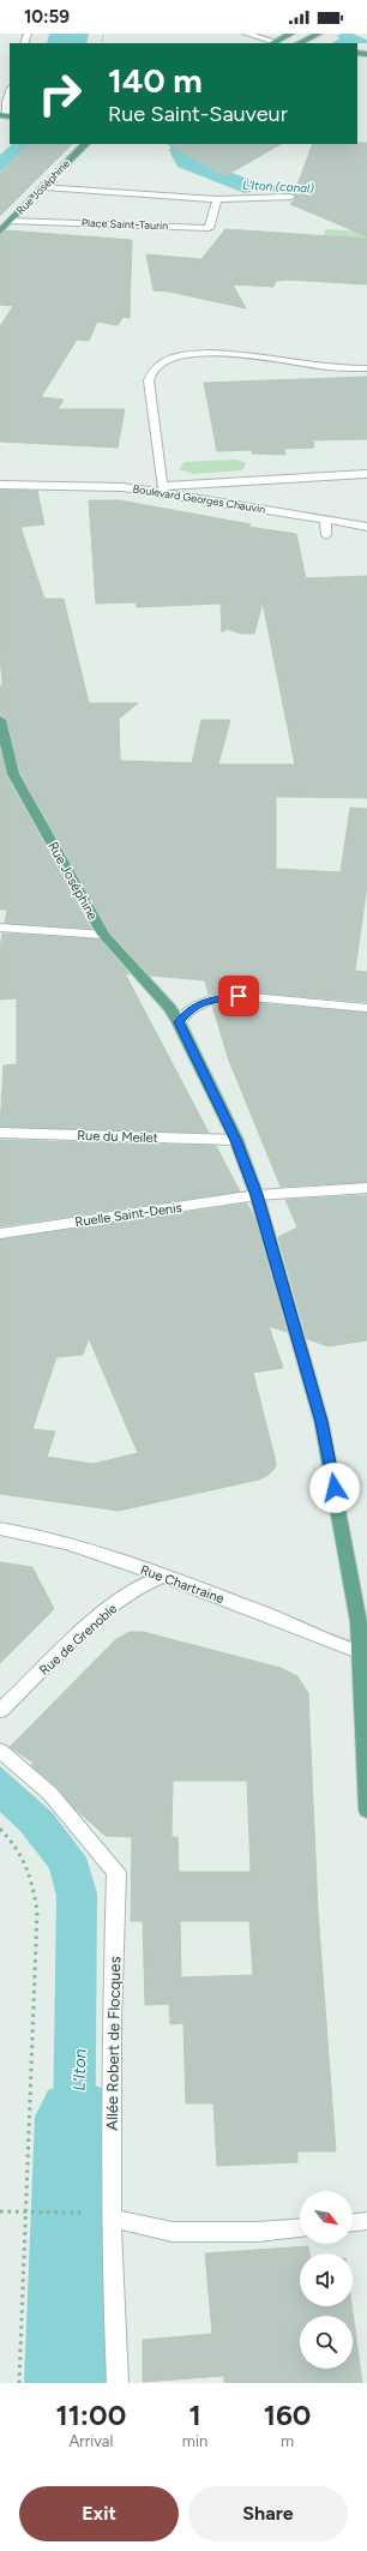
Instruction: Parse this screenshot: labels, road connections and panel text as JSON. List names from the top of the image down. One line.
{"streets":{"main road":["Rue Joséphine"],"street":["Place Saint-Taurin","Boulevard Georges Chauvin","Rue du Meilet","Ruelle Saint-Denis","Rue Chartraine","Rue de Grenoble","Allée Robert de Flocques"]},"crossings":[["Rue Joséphine","Place Saint-Taurin"],["Rue Joséphine","Rue du Meilet"],["Rue Joséphine","Ruelle Saint-Denis"],["Rue Joséphine","Rue Chartraine"],["Rue Chartraine","Rue de Grenoble"]],"water":["L'Iton (canal)","L'Iton"],"north":"bottom right","page":{"status":"10:59","turn":["140 m","Rue Saint-Sauveur"],"eta":["11:00","Arrival","1","min","160","m"],"buttons":["Exit","Share"]}}
